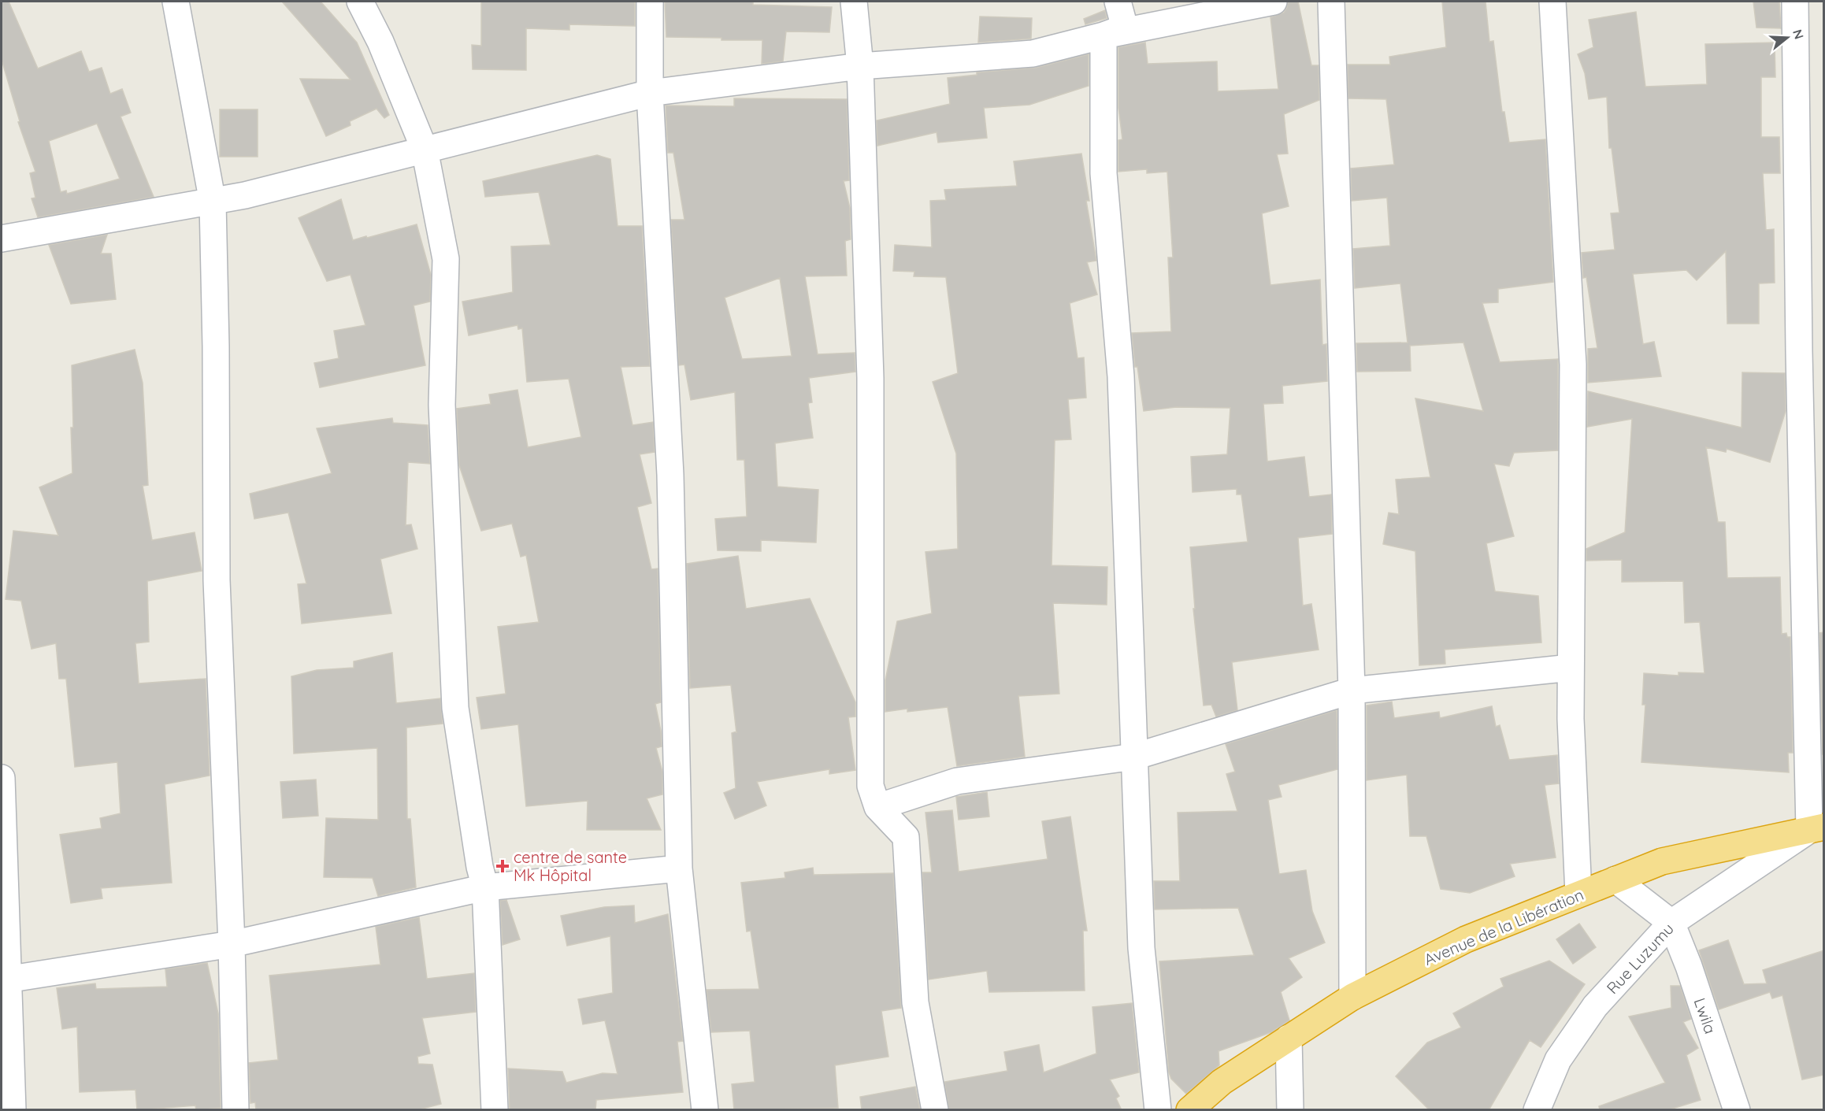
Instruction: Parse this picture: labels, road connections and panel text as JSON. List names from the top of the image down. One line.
{"streets":{"highway":["Avenue de la Libération"],"street":["Rue Luzumu","Lwila"]},"crossings":[["Avenue de la Libération","Rue Luzumu"],["Rue Luzumu","Lwila"]],"places":{"health":["centre de sante Mk Hôpital"]},"north":"right"}
